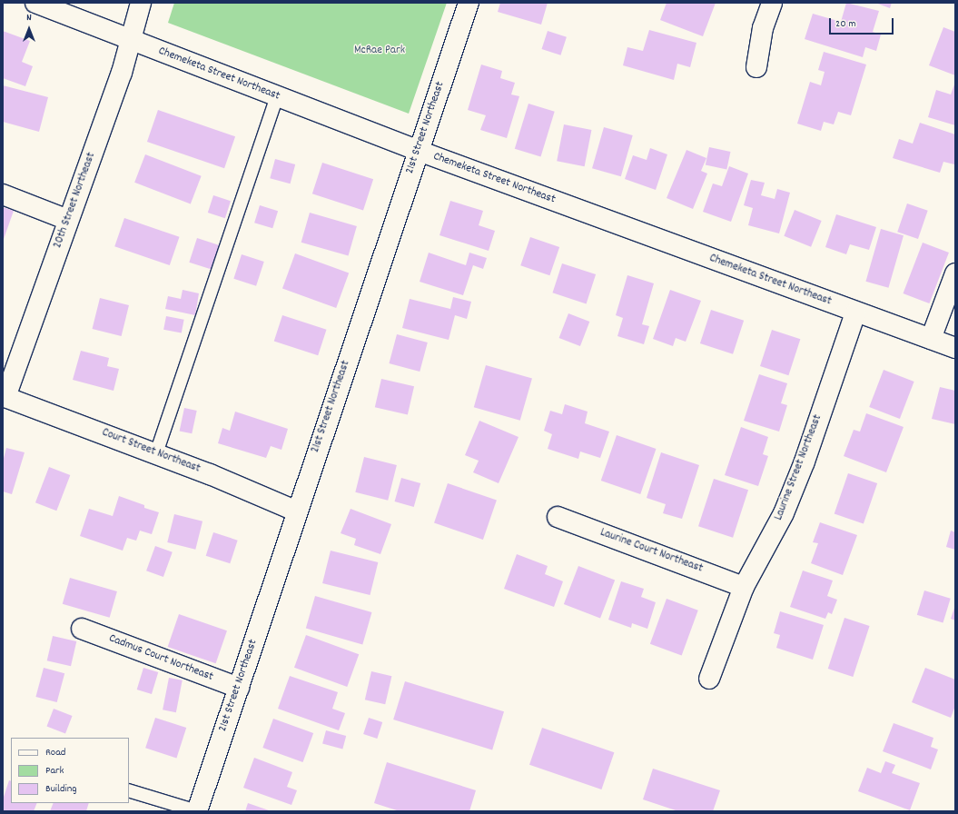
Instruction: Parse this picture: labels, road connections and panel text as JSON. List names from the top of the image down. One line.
{"streets":{"street":["Chemeketa Street Northeast","21st Street Northeast","20th Street Northeast","Court Street Northeast","Laurine Street Northeast","Laurine Court Northeast","Cadmus Court Northeast"]},"crossings":[["Chemeketa Street Northeast","21st Street Northeast"],["Chemeketa Street Northeast","20th Street Northeast"],["Chemeketa Street Northeast","Laurine Street Northeast"],["21st Street Northeast","Court Street Northeast"],["21st Street Northeast","Cadmus Court Northeast"],["20th Street Northeast","Court Street Northeast"],["Laurine Street Northeast","Laurine Court Northeast"]],"parks":["McRae Park"],"legend":["Road","Park","Building"],"scale_bar":"20 m","north":"top"}
